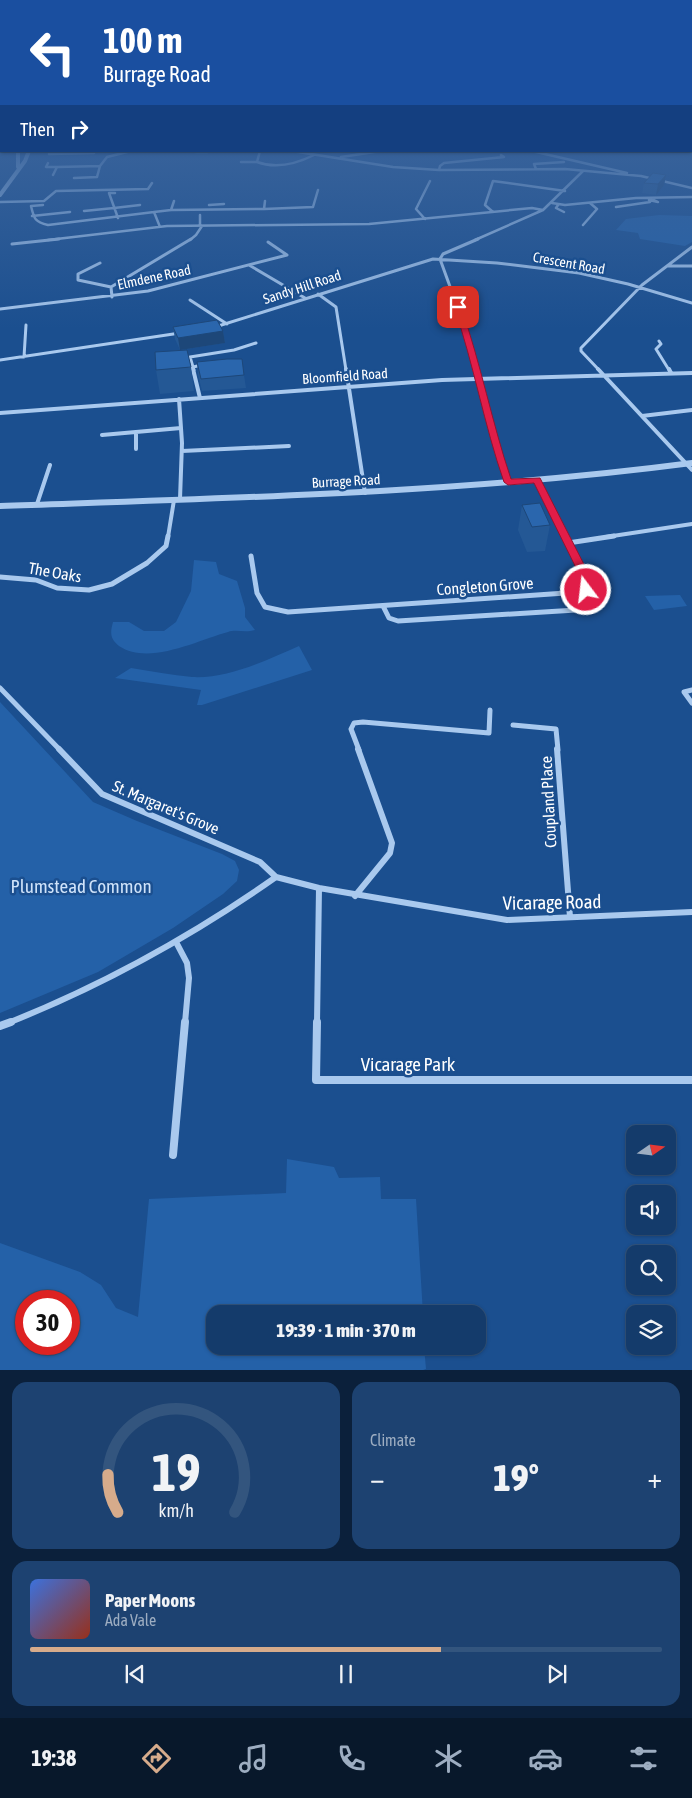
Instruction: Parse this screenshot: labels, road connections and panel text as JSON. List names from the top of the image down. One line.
{"streets":{"street":["Crescent Road","Elmdene Road","Sandy Hill Road","Bloomfield Road","Burrage Road","The Oaks","Congleton Grove","Coupland Place","St. Margaret's Grove","Vicarage Road","Vicarage Park"]},"crossings":[["Crescent Road","Sandy Hill Road"],["Bloomfield Road","The Oaks"],["Burrage Road","The Oaks"],["Burrage Road","Congleton Grove"],["Coupland Place","Vicarage Road"],["St. Margaret's Grove","Vicarage Road"],["St. Margaret's Grove","Vicarage Park"]],"parks":["Plumstead Common"],"north":"right","page":{"turn":["100 m","Burrage Road"],"then":"Then","limit":"30","trip":"19:39 · 1 min · 370 m","tile":"Climate","heat":["−","19°","+"],"song":["Paper Moons","Ada Vale"],"tabs":"19:38","gauge":["19","km/h"]}}
